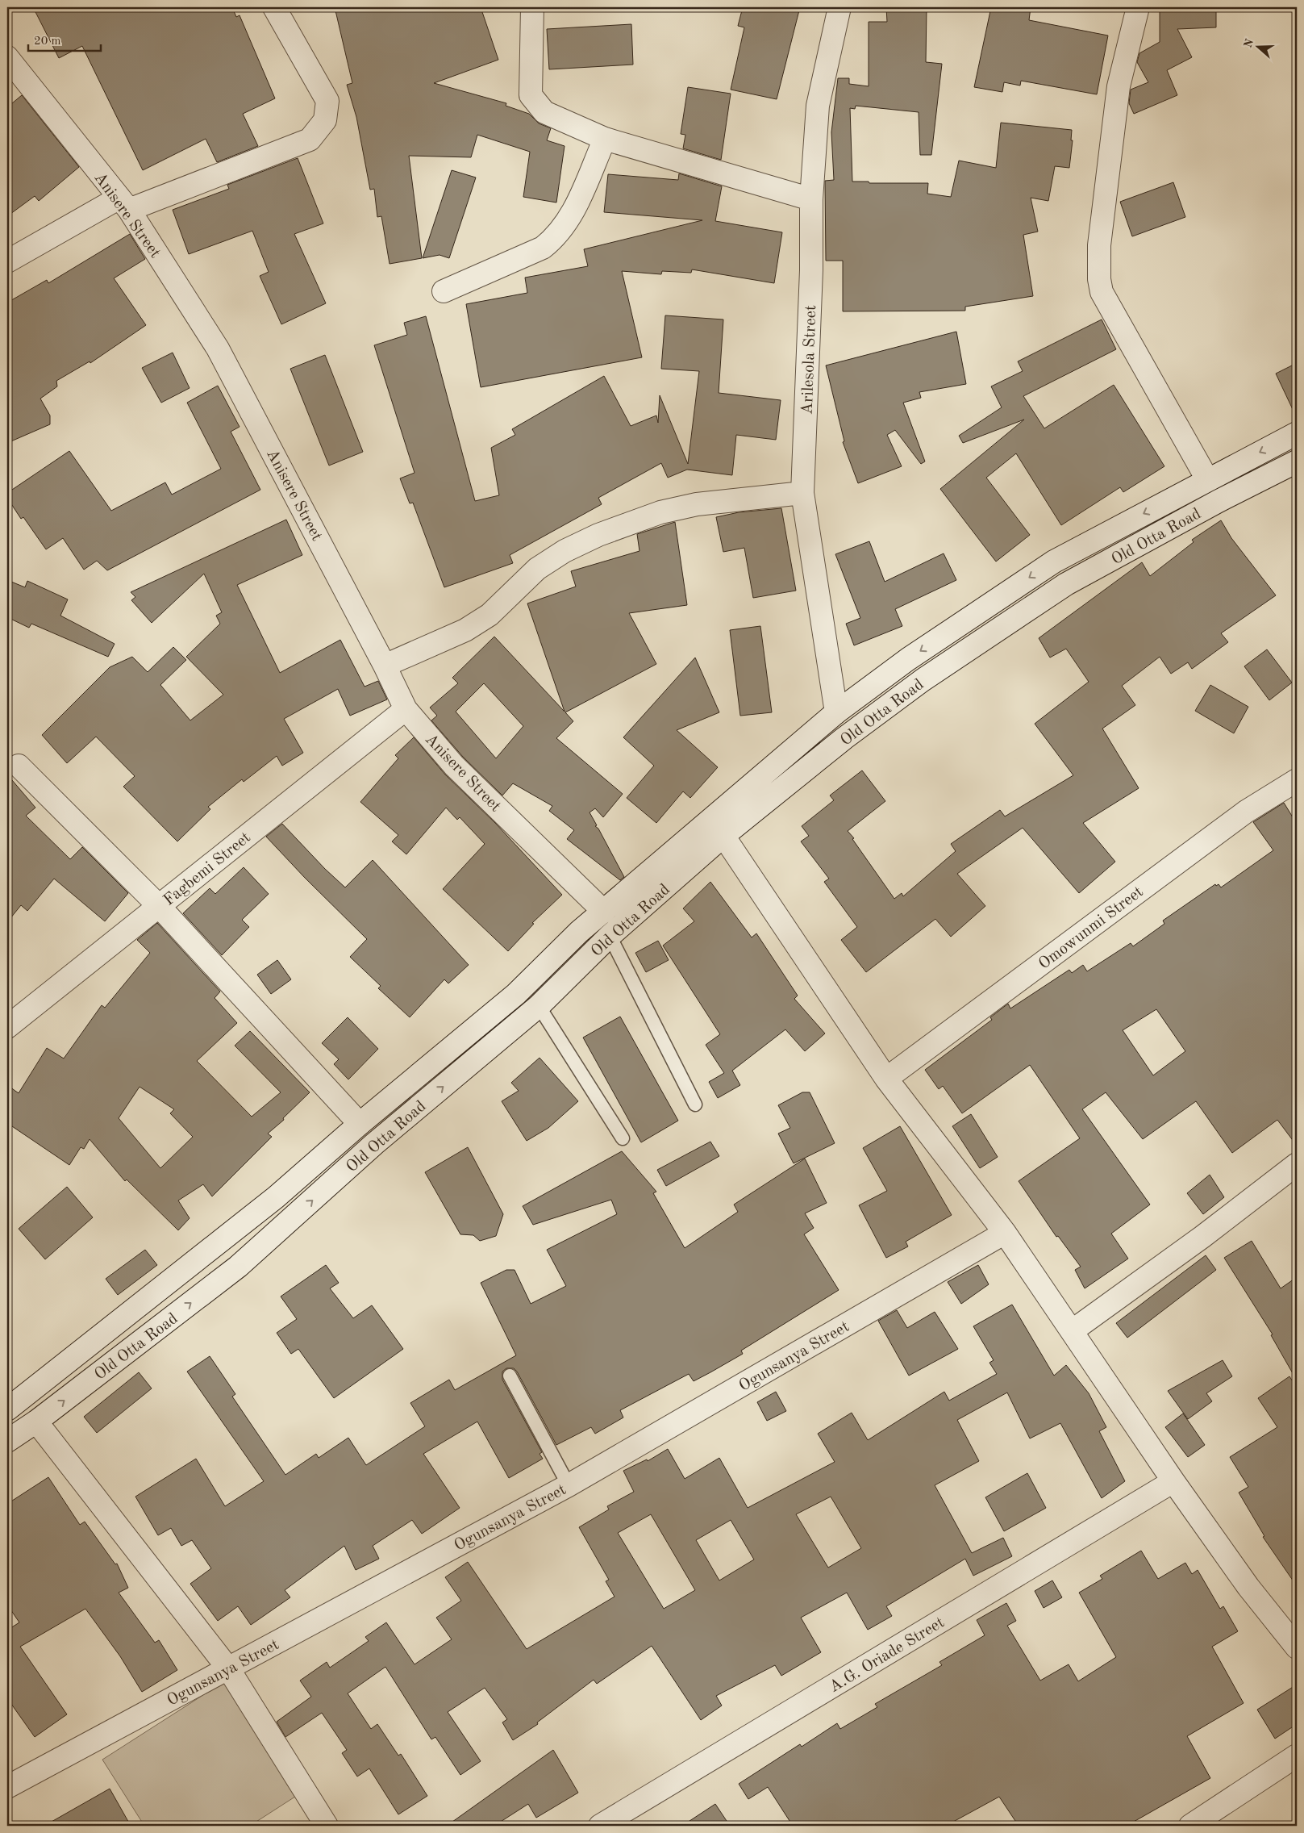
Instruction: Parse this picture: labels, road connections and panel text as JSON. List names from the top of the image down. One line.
{"streets":{"street":["Anisere Street","Arilesola Street","Old Otta Road","Fagbemi Street","Omowunmi Street","Ogunsanya Street","A.G. Oriade Street"]},"crossings":[["Anisere Street","Old Otta Road"],["Anisere Street","Fagbemi Street"],["Arilesola Street","Old Otta Road"]],"scale_bar":"20 m","north":"left"}
